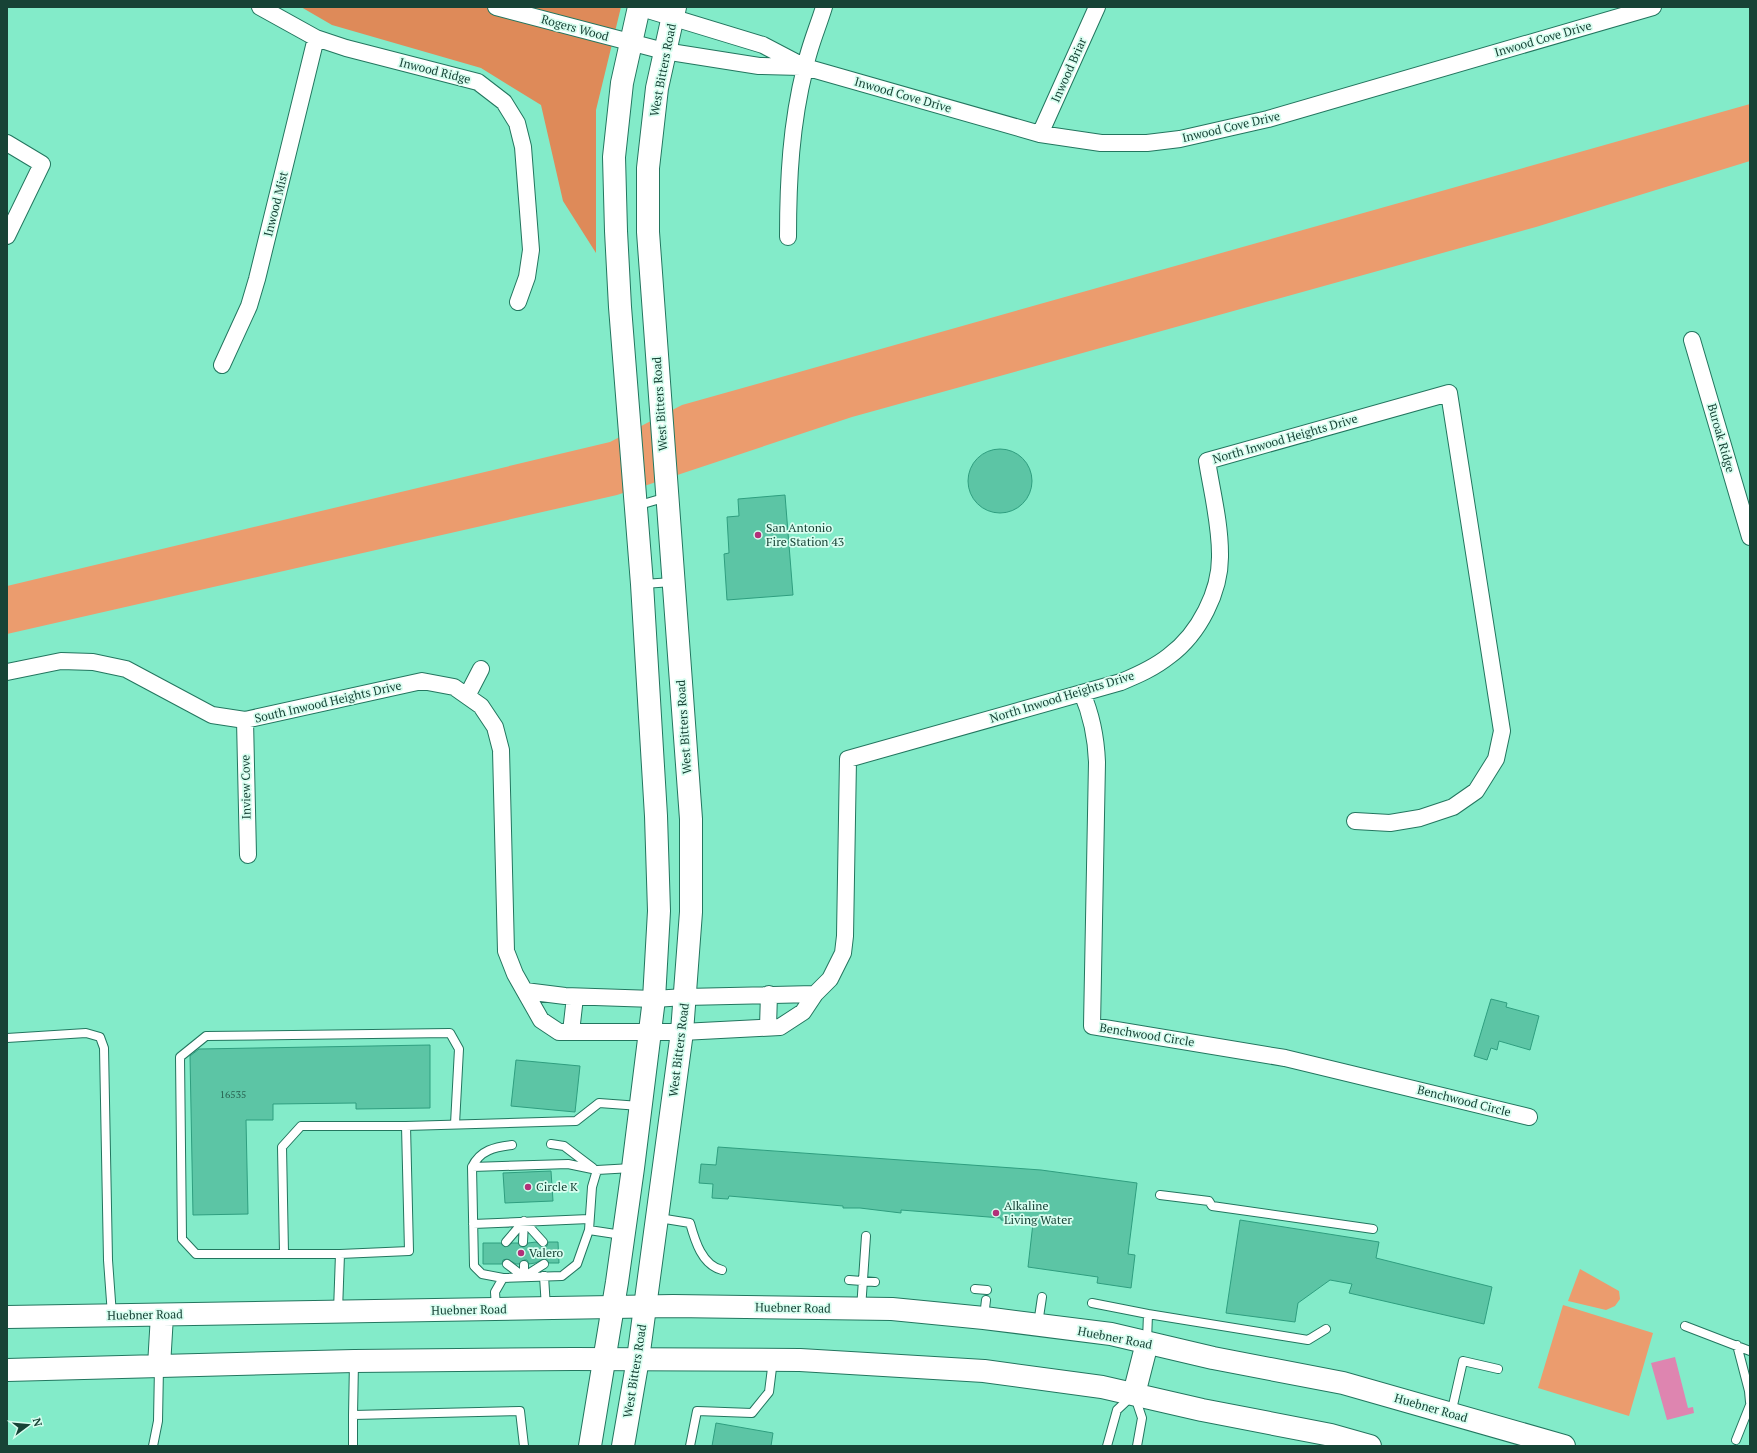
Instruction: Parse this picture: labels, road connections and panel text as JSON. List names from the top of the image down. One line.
{"streets":{"main road":["West Bitters Road","Huebner Road"],"street":["Rogers Wood","Inwood Cove Drive","Inwood Briar","Inwood Ridge","Inwood Mist","Buroak Ridge","North Inwood Heights Drive","South Inwood Heights Drive","Inview Cove","Benchwood Circle"]},"crossings":[["Rogers Wood","Inwood Cove Drive"],["Inwood Cove Drive","West Bitters Road"],["Inwood Cove Drive","Inwood Briar"],["West Bitters Road","North Inwood Heights Drive"],["West Bitters Road","Huebner Road"],["Inwood Ridge","Inwood Mist"],["North Inwood Heights Drive","South Inwood Heights Drive"],["North Inwood Heights Drive","Benchwood Circle"],["South Inwood Heights Drive","Inview Cove"]],"places":["San Antonio Fire Station 43","Circle K","Alkaline Living Water","Valero"],"house_numbers":["16535"],"north":"right"}
